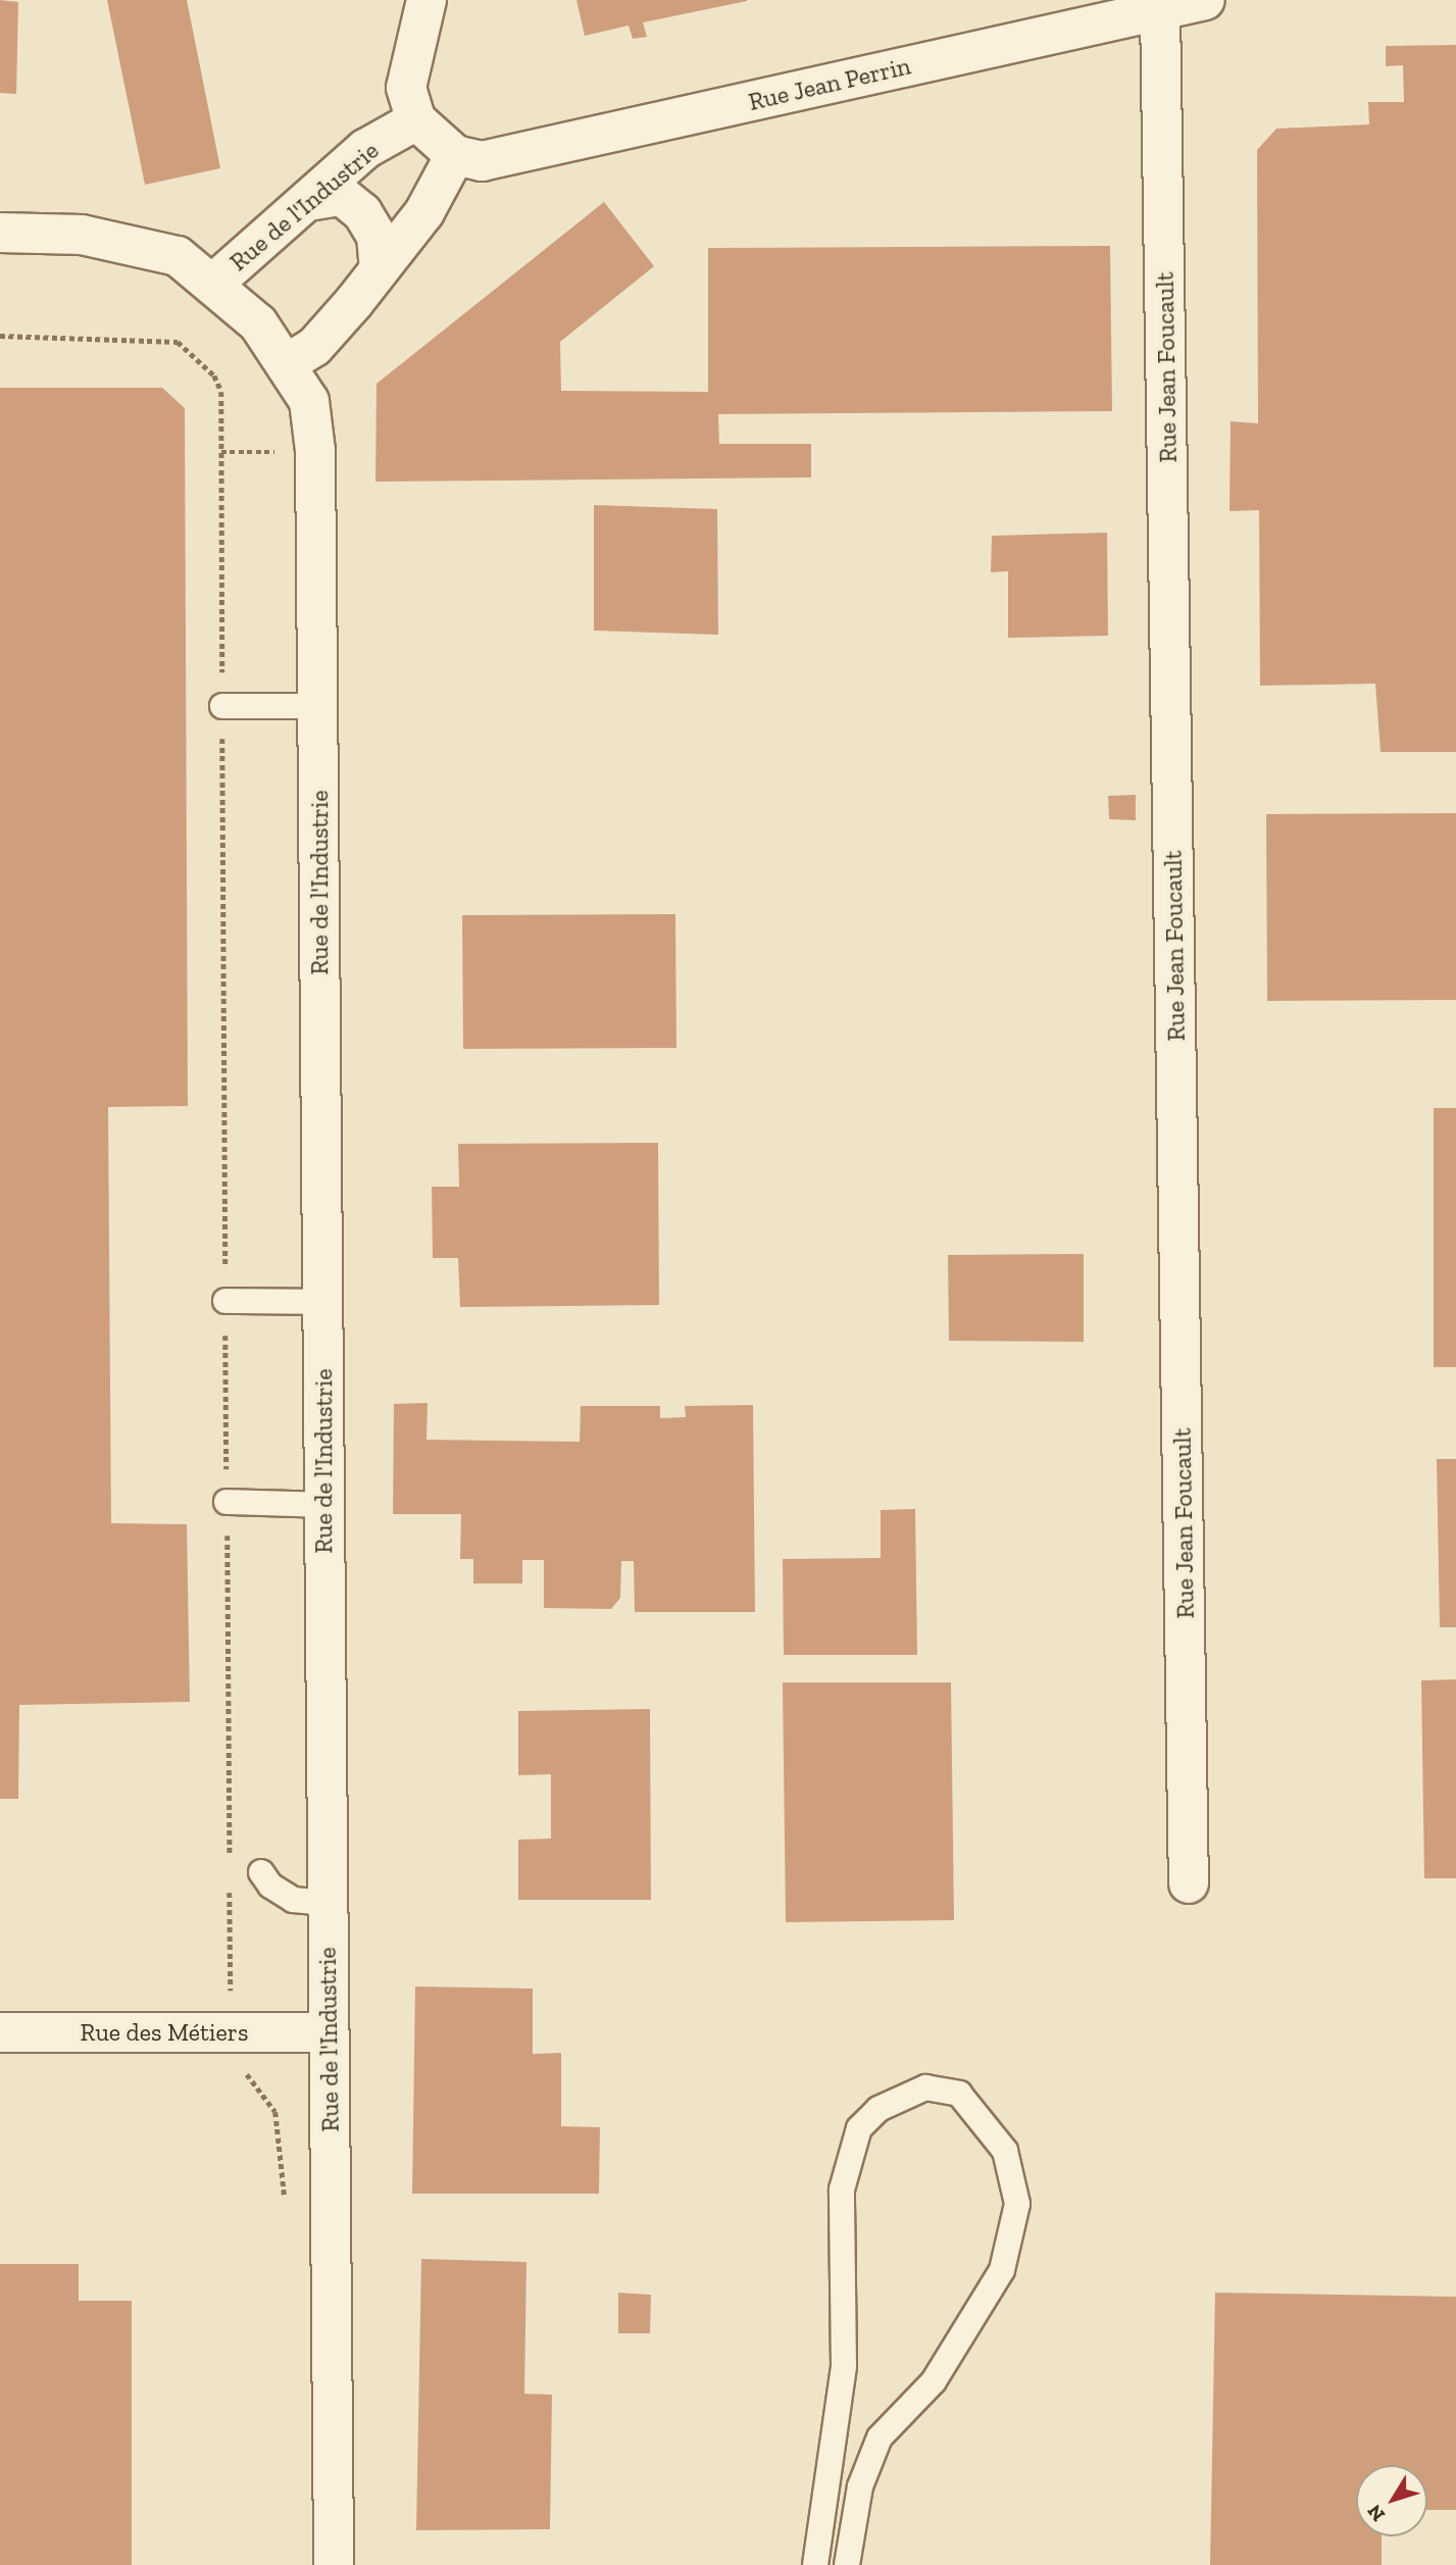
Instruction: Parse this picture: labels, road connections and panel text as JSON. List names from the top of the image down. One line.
{"streets":{"street":["Rue Jean Perrin","Rue de l'Industrie","Rue Jean Foucault","Rue des Métiers"]},"crossings":[["Rue Jean Perrin","Rue Jean Foucault"],["Rue de l'Industrie","Rue des Métiers"]],"north":"bottom left"}
